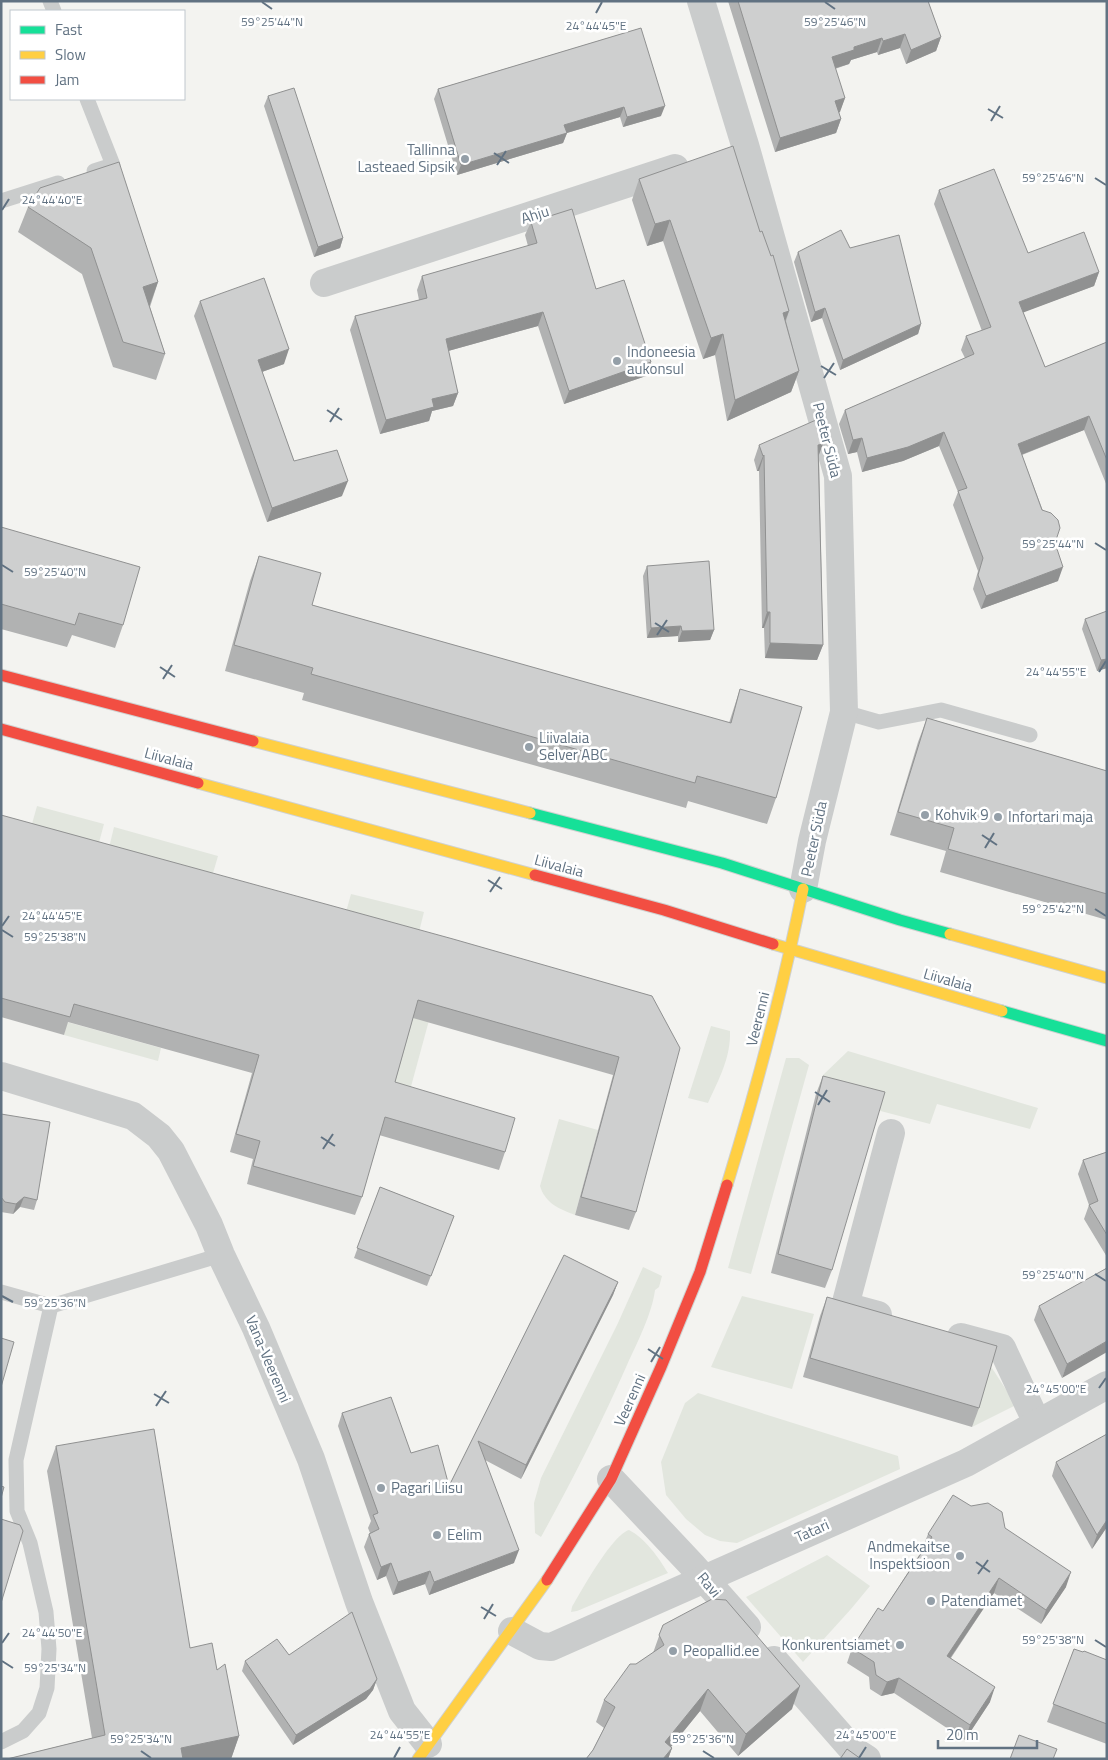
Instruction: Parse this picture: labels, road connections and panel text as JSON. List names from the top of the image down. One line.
{"streets":{"main road":["Liivalaia","Veerenni"],"street":["Ahju","Peeter Süda","Vana-Veerenni","Tatari","Ravi"]},"crossings":[["Ahju","Peeter Süda"],["Peeter Süda","Veerenni"],["Liivalaia","Veerenni"],["Veerenni","Vana-Veerenni"],["Veerenni","Tatari"],["Veerenni","Ravi"],["Tatari","Ravi"]],"places":["Tallinna Lasteaed Sipsik","Indoneesia aukonsul","Liivalaia Selver ABC","Kohvik 9","Infortari maja","Pagari Liisu","Eelim","Andmekaitse Inspektsioon","Patendiamet","Konkurentsiamet","Peopallid.ee"],"legend":["Fast","Slow","Jam"],"scale_bar":"20 m","coordinates":["59°25'44\"N","59°25'46\"N","24°44'45\"E","24°44'40\"E","59°25'40\"N","24°44'55\"E","59°25'42\"N","59°25'38\"N","59°25'36\"N","24°45'00\"E","24°44'50\"E","59°25'34\"N"]}
